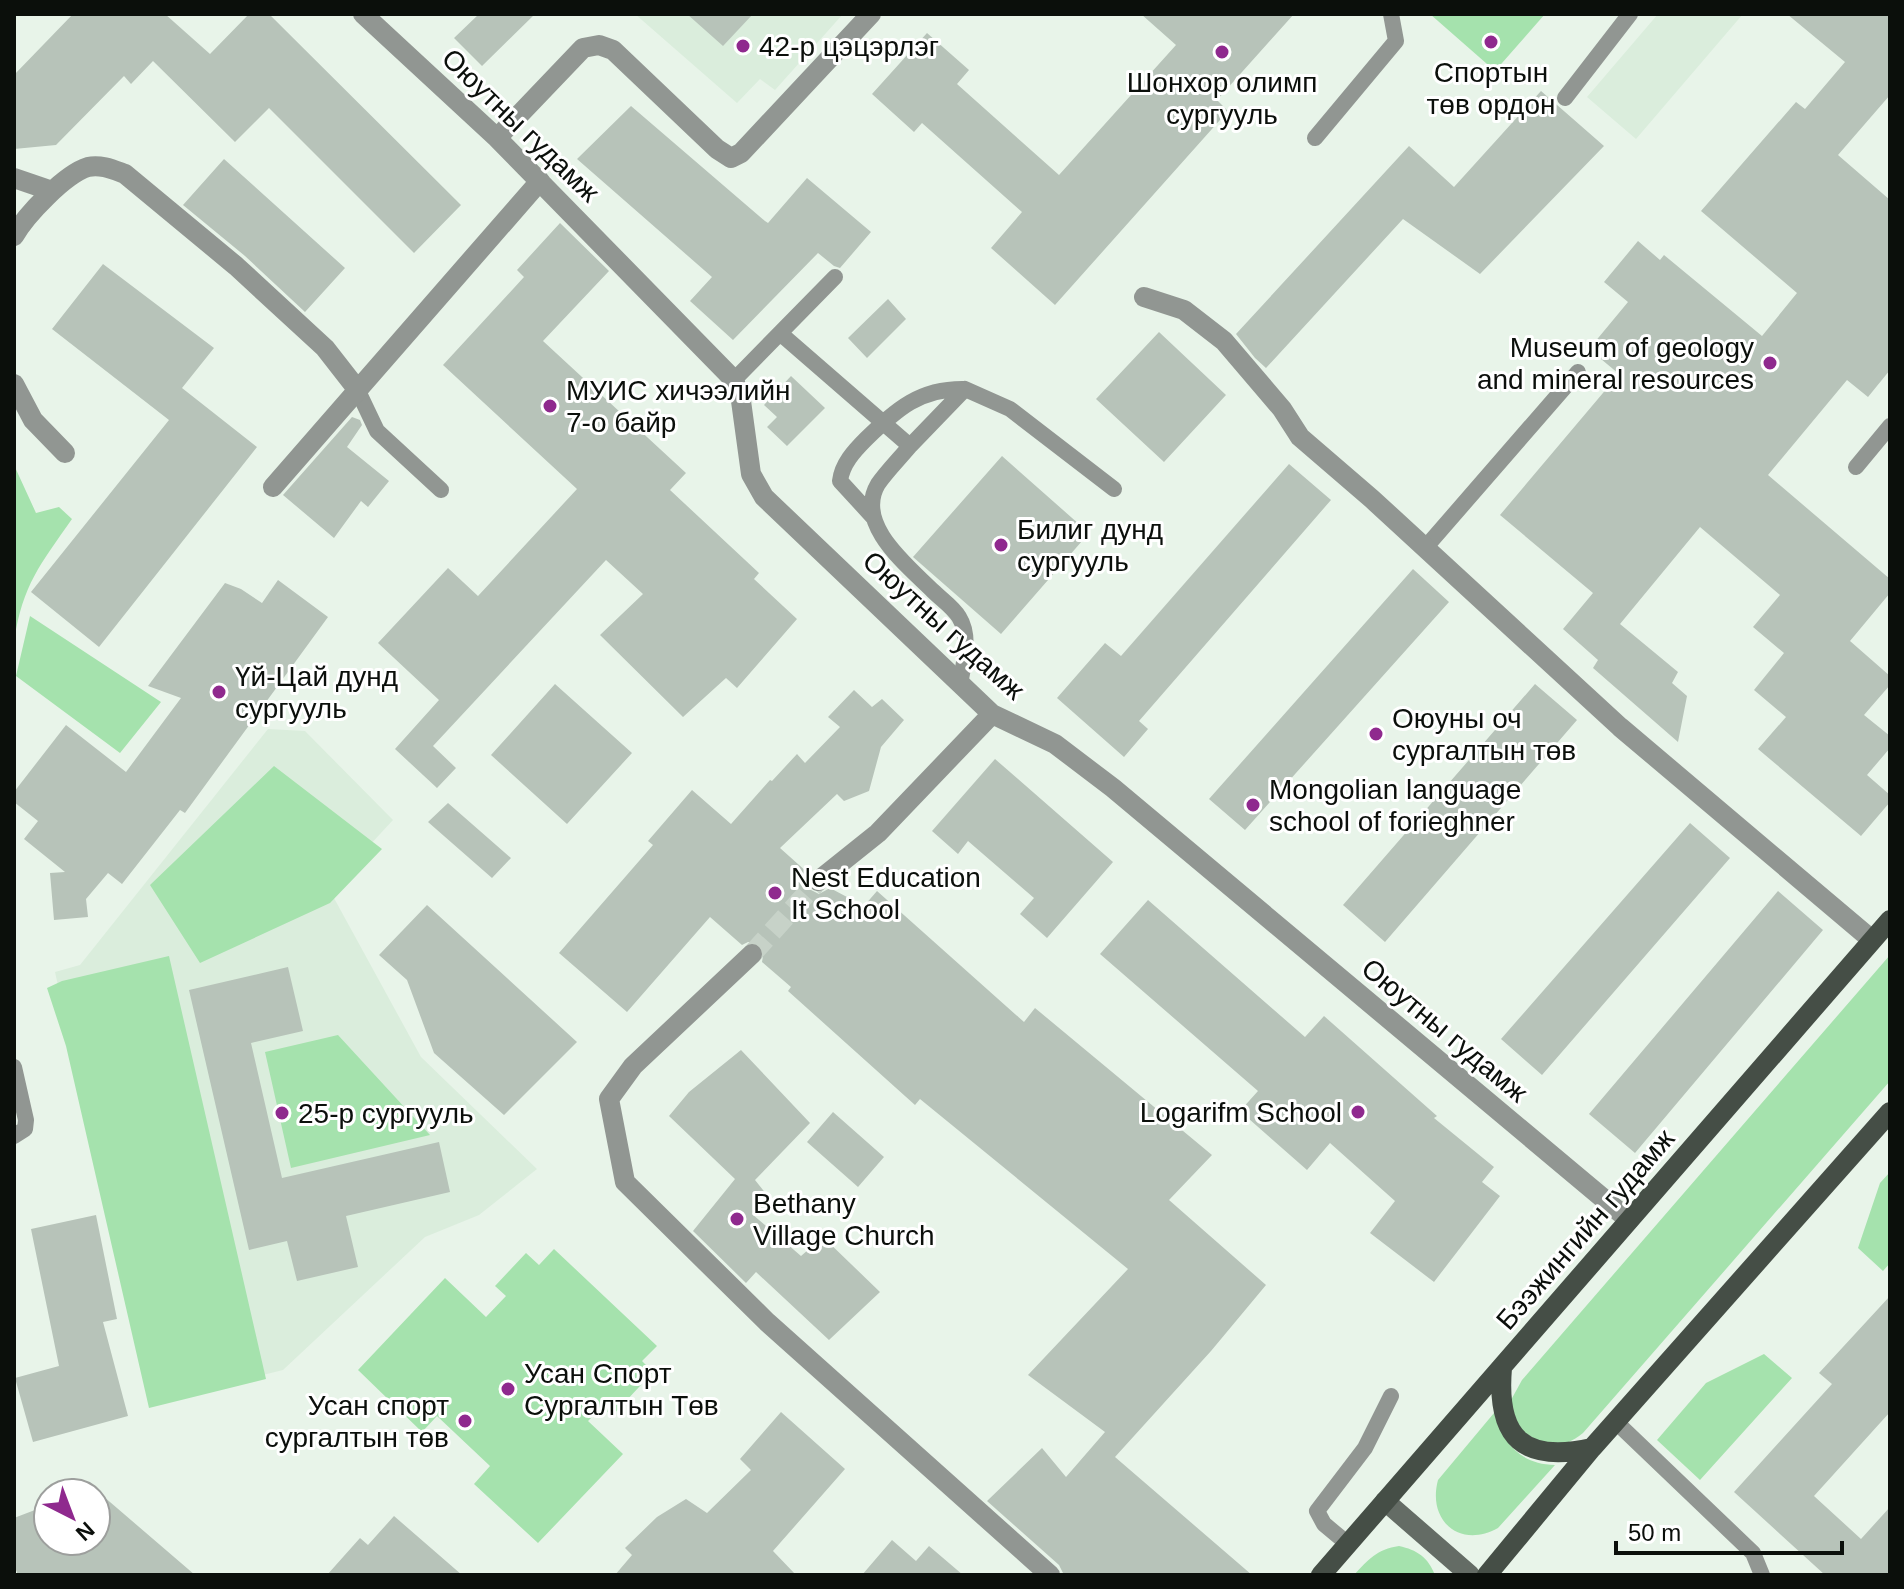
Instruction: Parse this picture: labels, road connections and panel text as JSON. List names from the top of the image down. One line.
{"streets":{"main road":["Бээжингийн гудамж"],"street":["Оюутны гудамж"]},"crossings":[["Оюутны гудамж","Бээжингийн гудамж"]],"places":["Спортын төв ордон","42-р цэцэрлэг","Шонхор олимп сургууль","Museum of geology and mineral resources","МУИС хичээлийн 7-о байр","Билиг дунд сургууль","Үй-Цай дунд сургууль","Оюуны оч сургалтын төв","Mongolian language school of forieghner","Nest Education It School","Logarifm School","25-р сургууль","Bethany Village Church","Усан Спорт Сургалтын Төв","Усан спорт сургалтын төв"],"scale_bar":"50 m","north":"bottom right"}
